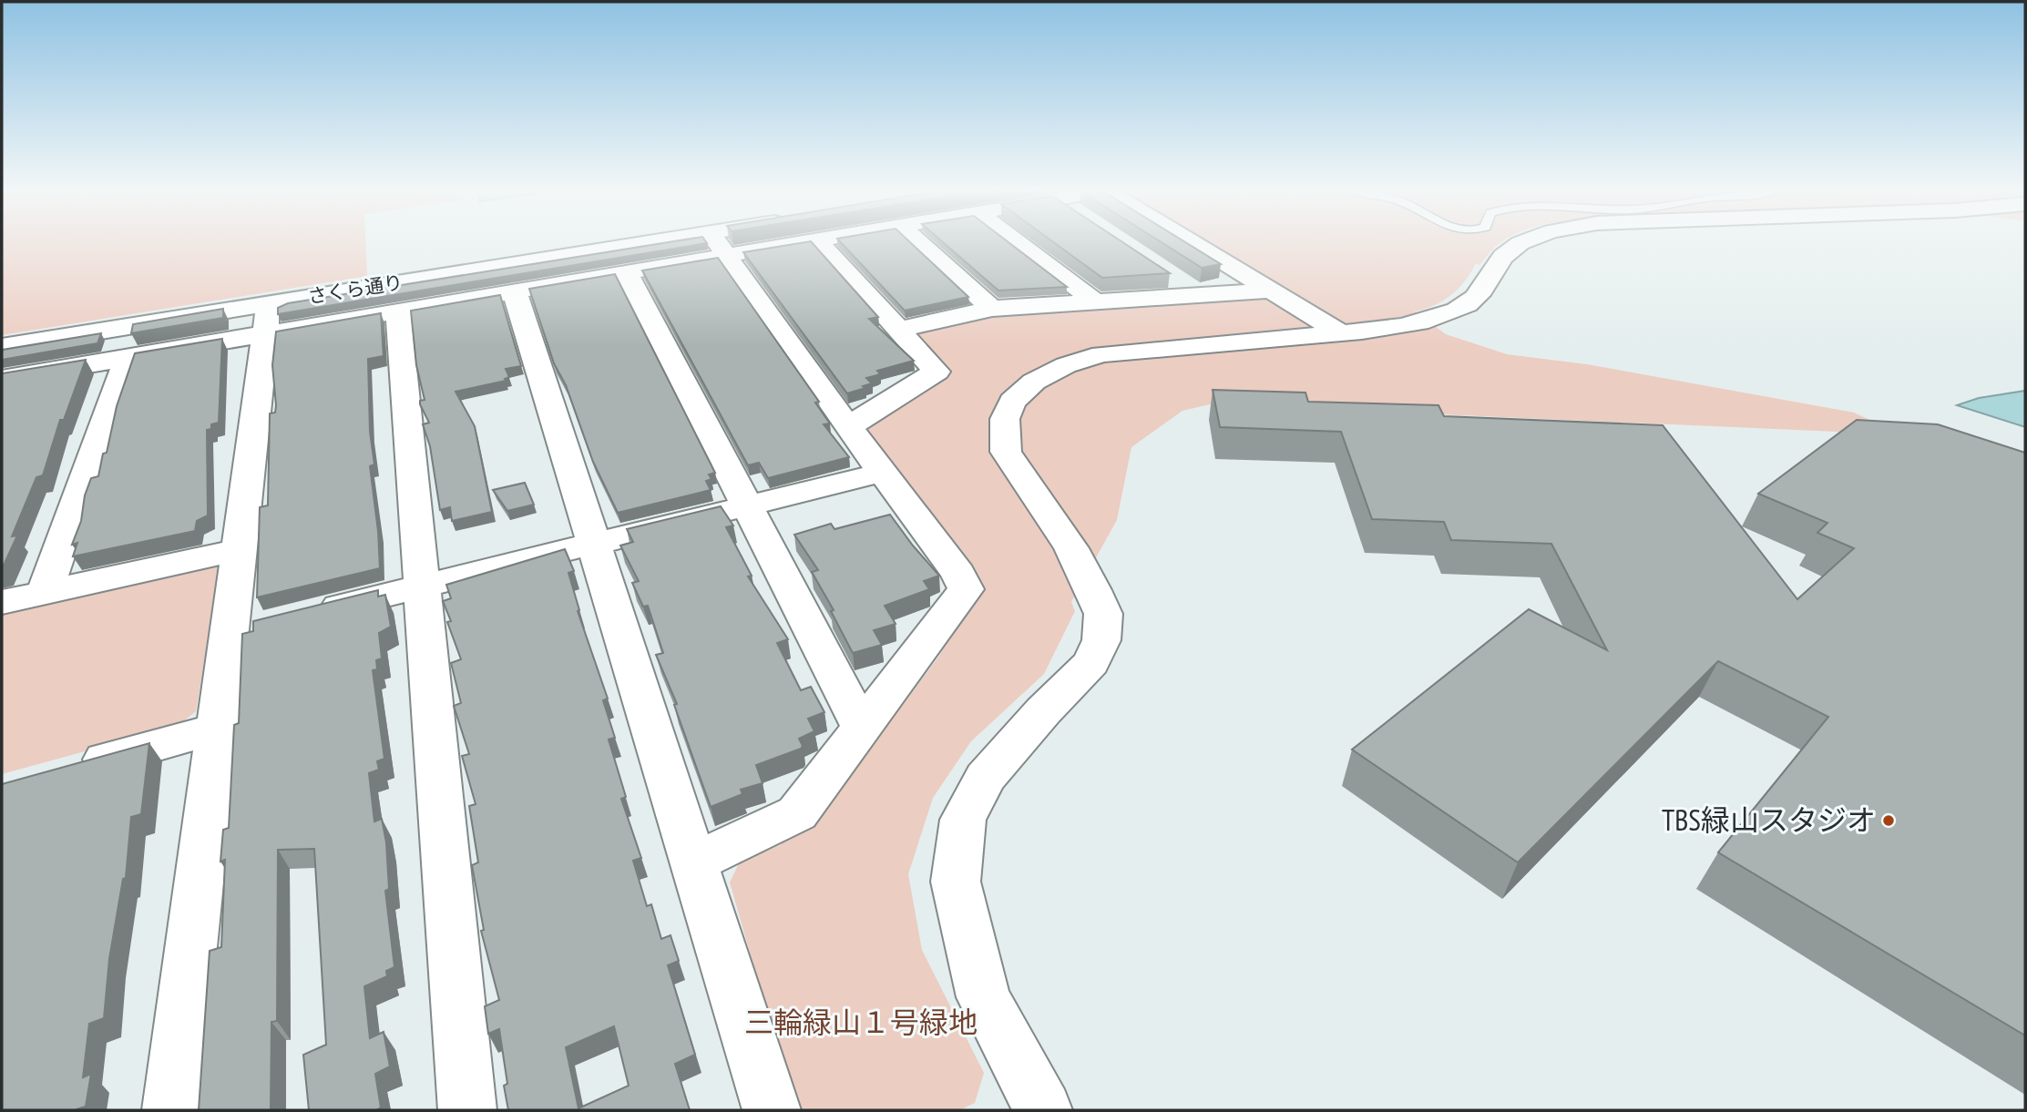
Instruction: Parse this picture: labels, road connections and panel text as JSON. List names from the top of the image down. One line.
{"streets":{"street":["さくら通り"]},"parks":["三輪緑山１号緑地"],"places":["TBS緑山スタジオ"]}
